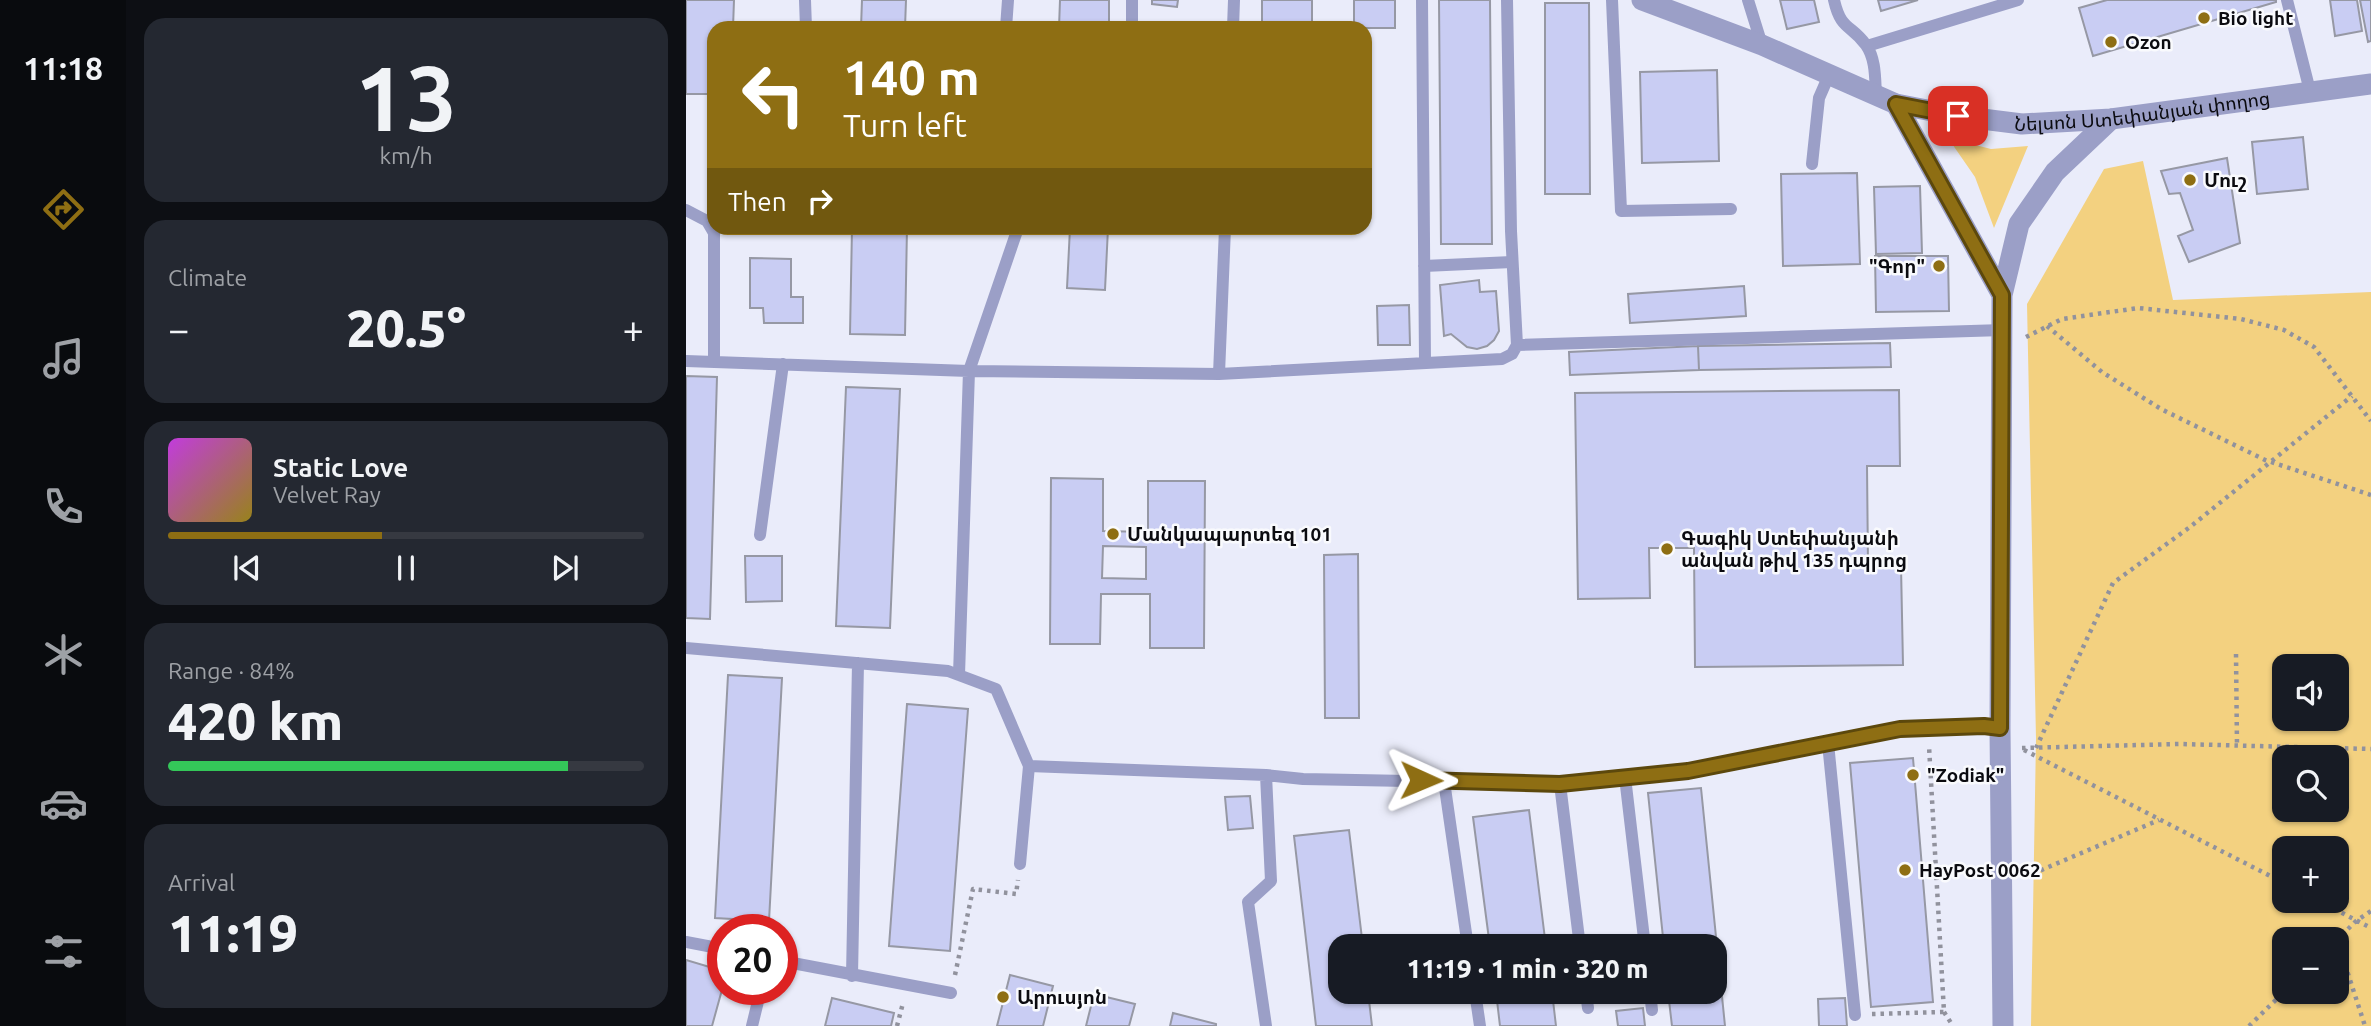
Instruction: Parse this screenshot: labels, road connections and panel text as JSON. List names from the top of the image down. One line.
{"streets":{"street":["Նելսոն Ստեփանյան փողոց"]},"places":["Bio light","Ozon","Մուշ","\"Գոր\"","Մանկապարտեզ 101","Գագիկ Ստեփանյանի անվան թիվ 135 դպրոց","\"Zodiak\"","HayPost 0062","Արուսյոն"],"page":{"tabs":"11:18","tile":[["13","km/h"],"Climate",["Range · 84%","420 km"],["Arrival","11:19"]],"turn":["140 m","Turn left"],"then":"Then","heat":["−","20.5°","+"],"song":["Static Love","Velvet Ray"],"map_buttons":["+","−"],"limit":"20","trip":"11:19 · 1 min · 320 m"}}
